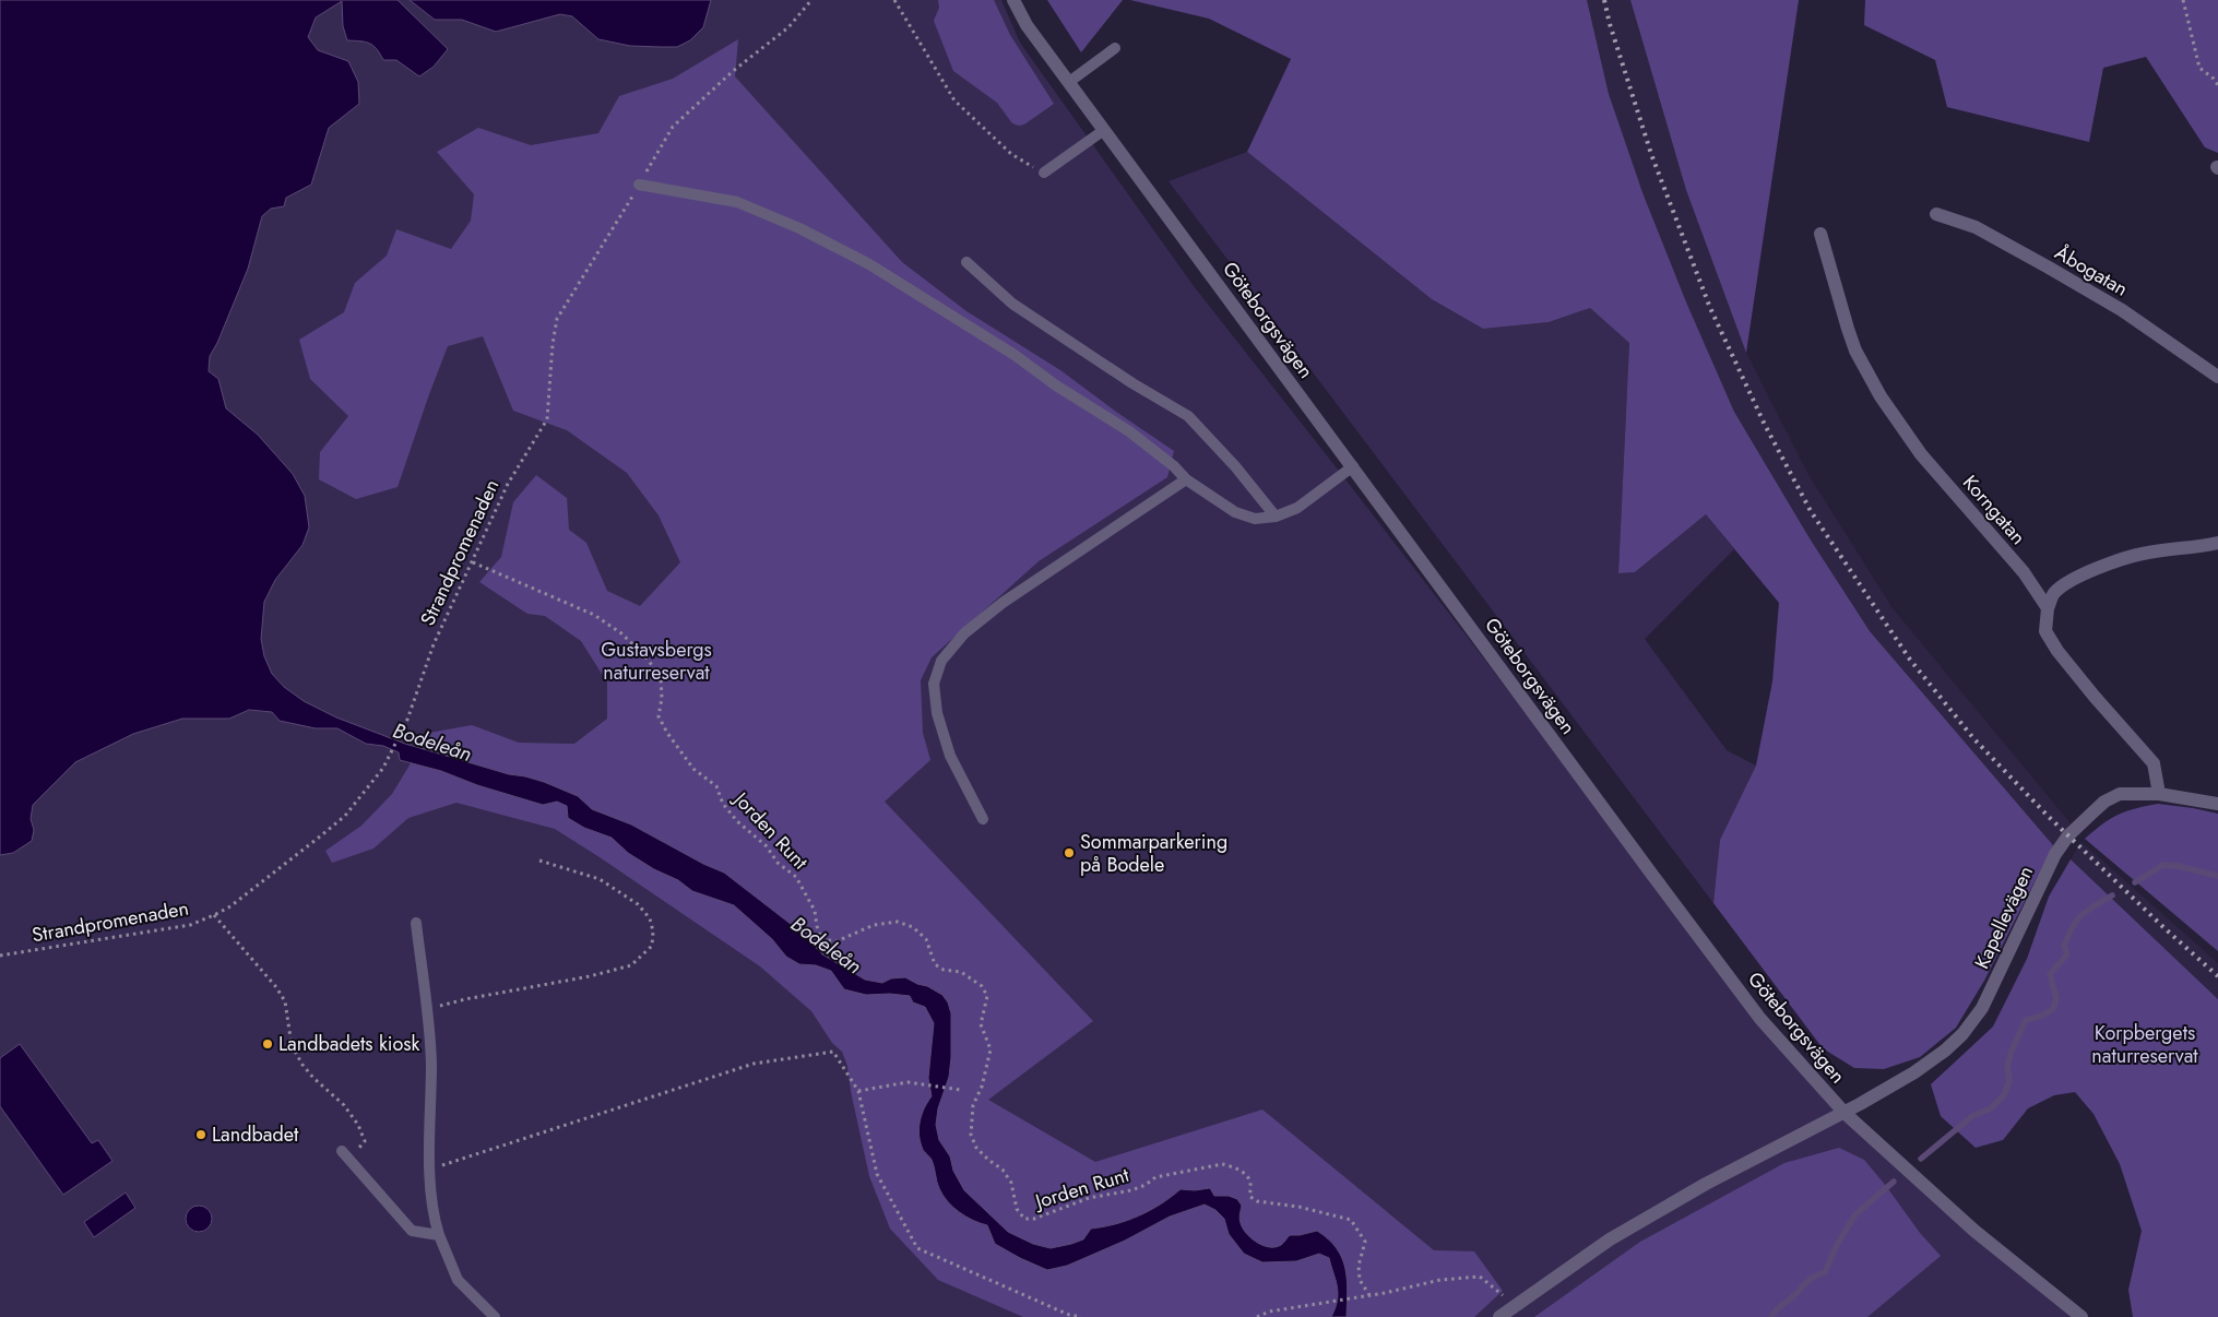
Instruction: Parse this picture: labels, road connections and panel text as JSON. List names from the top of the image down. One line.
{"streets":{"street":["Åbogatan","Göteborgsvägen","Korngatan","Kapellevägen"],"path":["Strandpromenaden","Jorden Runt"]},"crossings":[["Göteborgsvägen","Kapellevägen"],["Strandpromenaden","Jorden Runt"]],"water":["Bodeleån"],"parks":["Gustavsbergs naturreservat","Korpbergets naturreservat"],"places":["Sommarparkering på Bodele","Landbadets kiosk","Landbadet"]}
